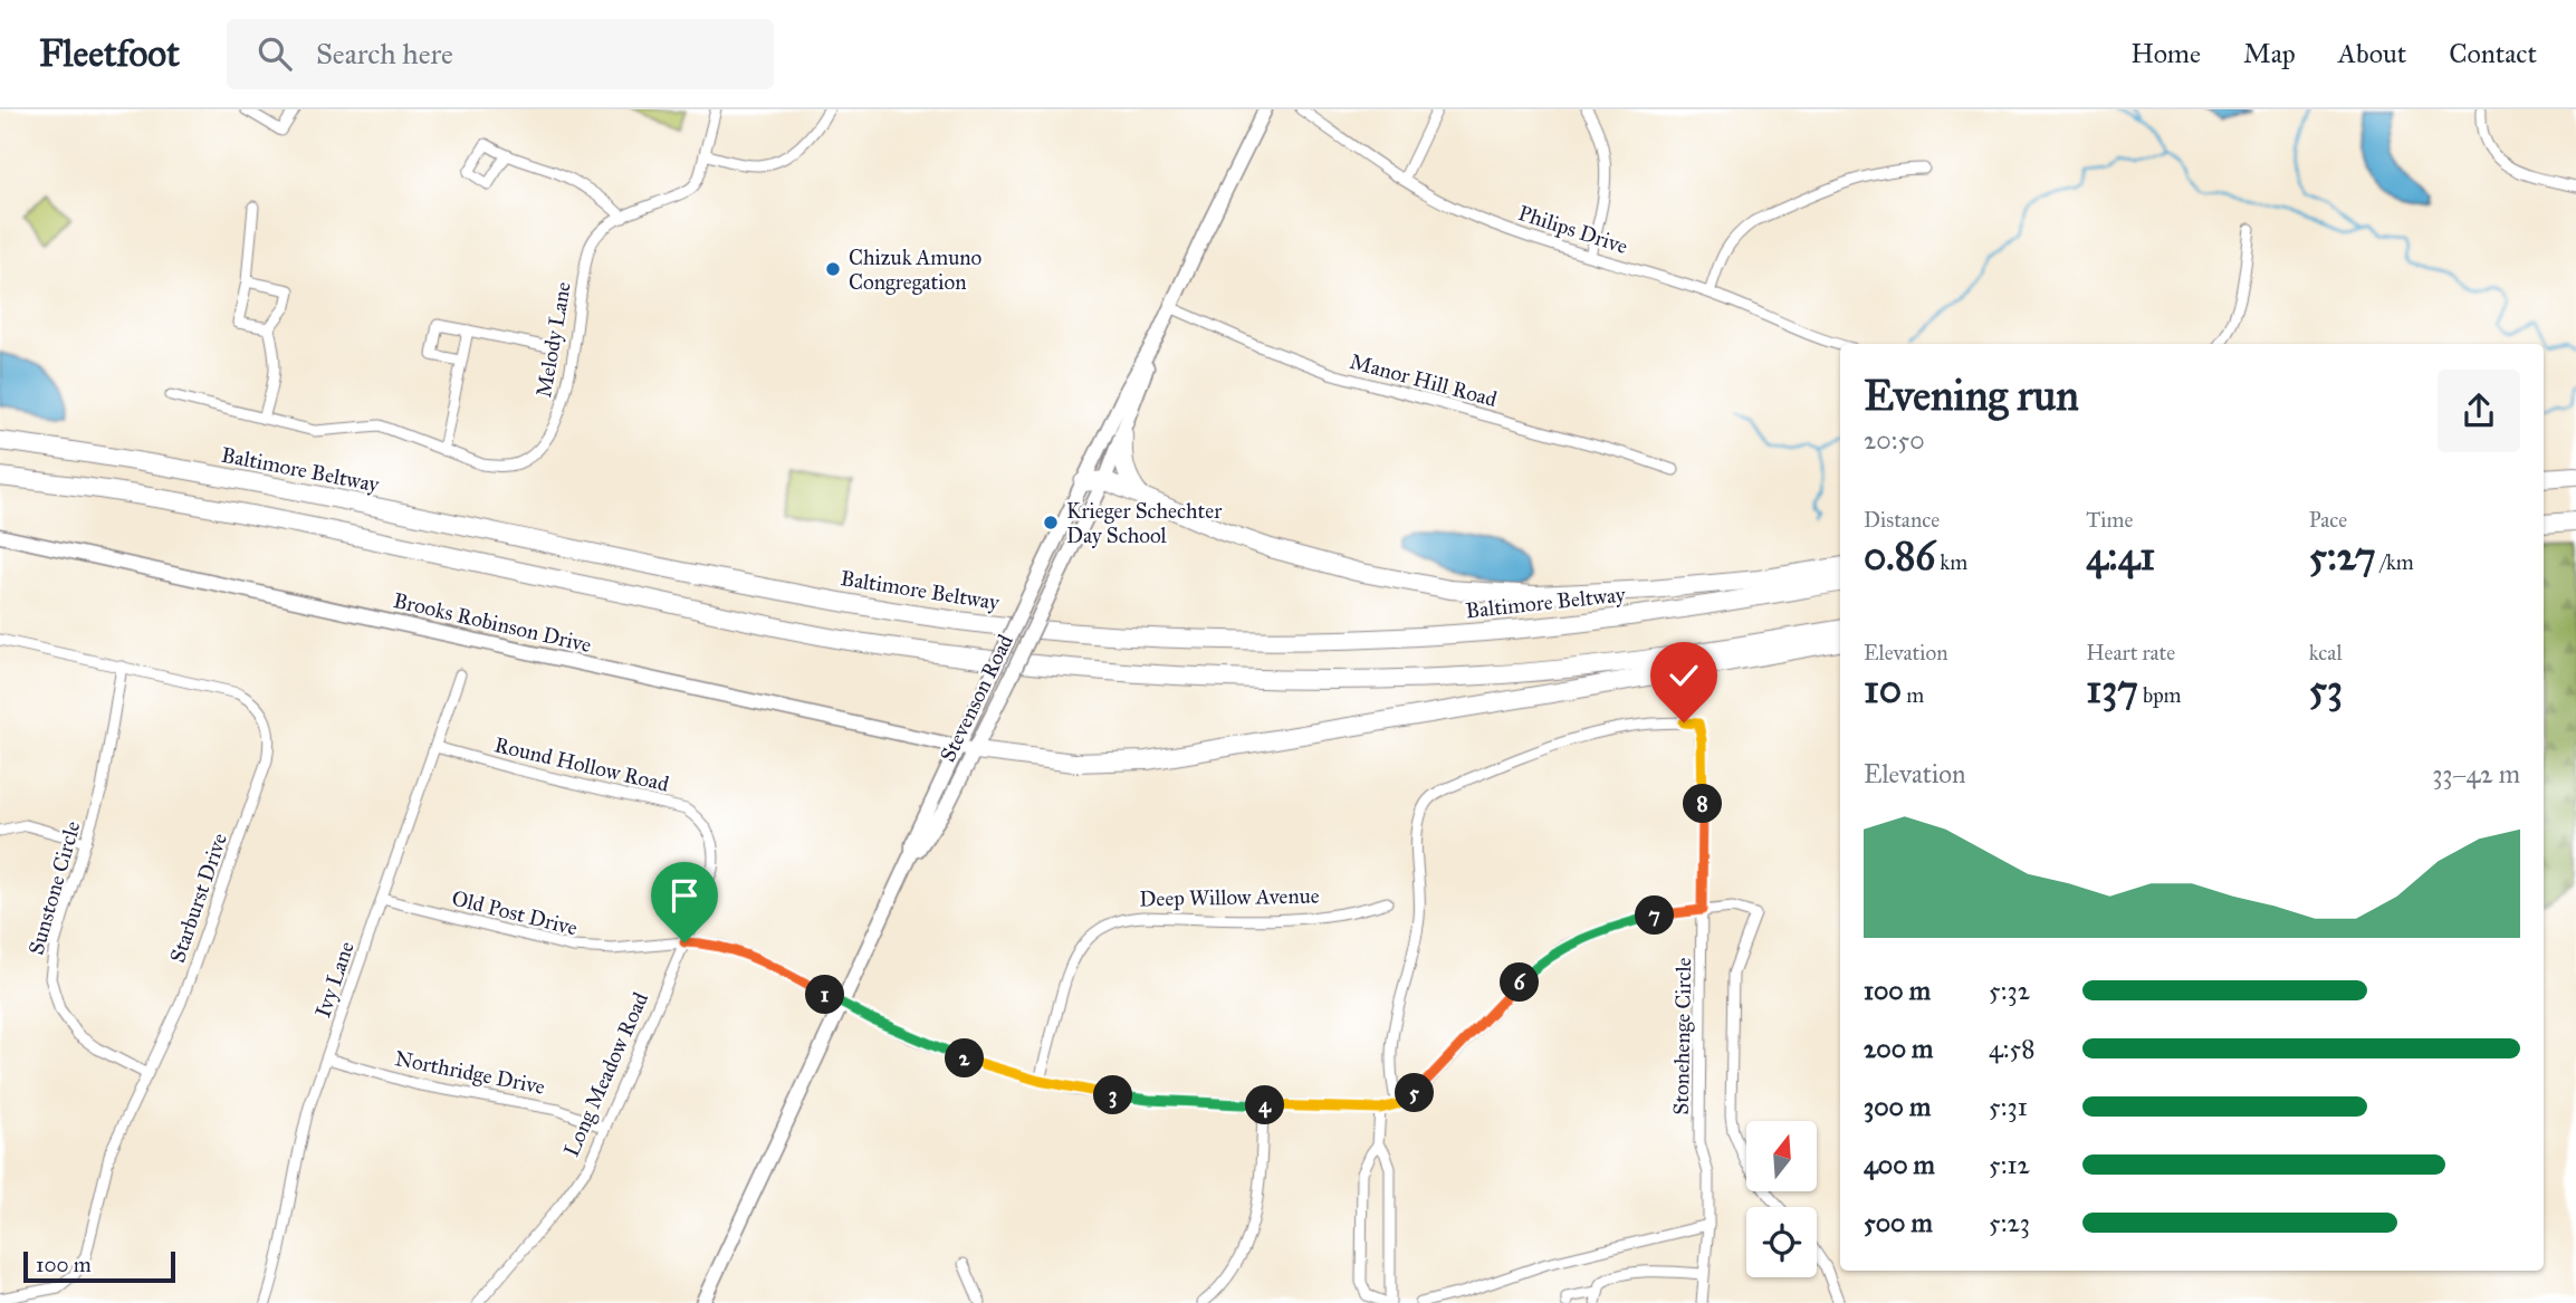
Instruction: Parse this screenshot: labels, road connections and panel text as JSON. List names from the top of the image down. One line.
{"streets":{"highway":["Baltimore Beltway"],"main road":["Brooks Robinson Drive","Stevenson Road"],"street":["Philips Drive","Melody Lane","Manor Hill Road","Round Hollow Road","Sunstone Circle","Deep Willow Avenue","Starburst Drive","Old Post Drive","Ivy Lane","Stonehenge Circle","Northridge Drive","Long Meadow Road"]},"crossings":[["Manor Hill Road","Stevenson Road"],["Brooks Robinson Drive","Stevenson Road"],["Stevenson Road","Old Post Drive"],["Round Hollow Road","Ivy Lane"],["Round Hollow Road","Long Meadow Road"],["Sunstone Circle","Starburst Drive"],["Deep Willow Avenue","Old Post Drive"],["Old Post Drive","Ivy Lane"],["Old Post Drive","Stonehenge Circle"],["Old Post Drive","Long Meadow Road"],["Ivy Lane","Northridge Drive"],["Northridge Drive","Long Meadow Road"]],"places":["Chizuk Amuno Congregation","Krieger Schechter Day School"],"scale_bar":"100 m","north":"top","page":{"header":"Fleetfoot","search":"Search here","nav":["Home","Map","About","Contact"],"heading":["Evening run","20:50"],"stats":[["Distance","0.86 km"],["Time","4:41"],["Pace","5:27 /km"],["Elevation","10 m"],["Heart rate","137 bpm"],["kcal","53"]],"chart":["Elevation","33–42 m"],"pins":["8","7","6","1","2","5","3","4"],"list":[{"name":"100 m","note":"5:32"},{"name":"200 m","note":"4:58"},{"name":"300 m","note":"5:31"},{"name":"400 m","note":"5:12"},{"name":"500 m","note":"5:23"}],"scale":"100 m"}}
